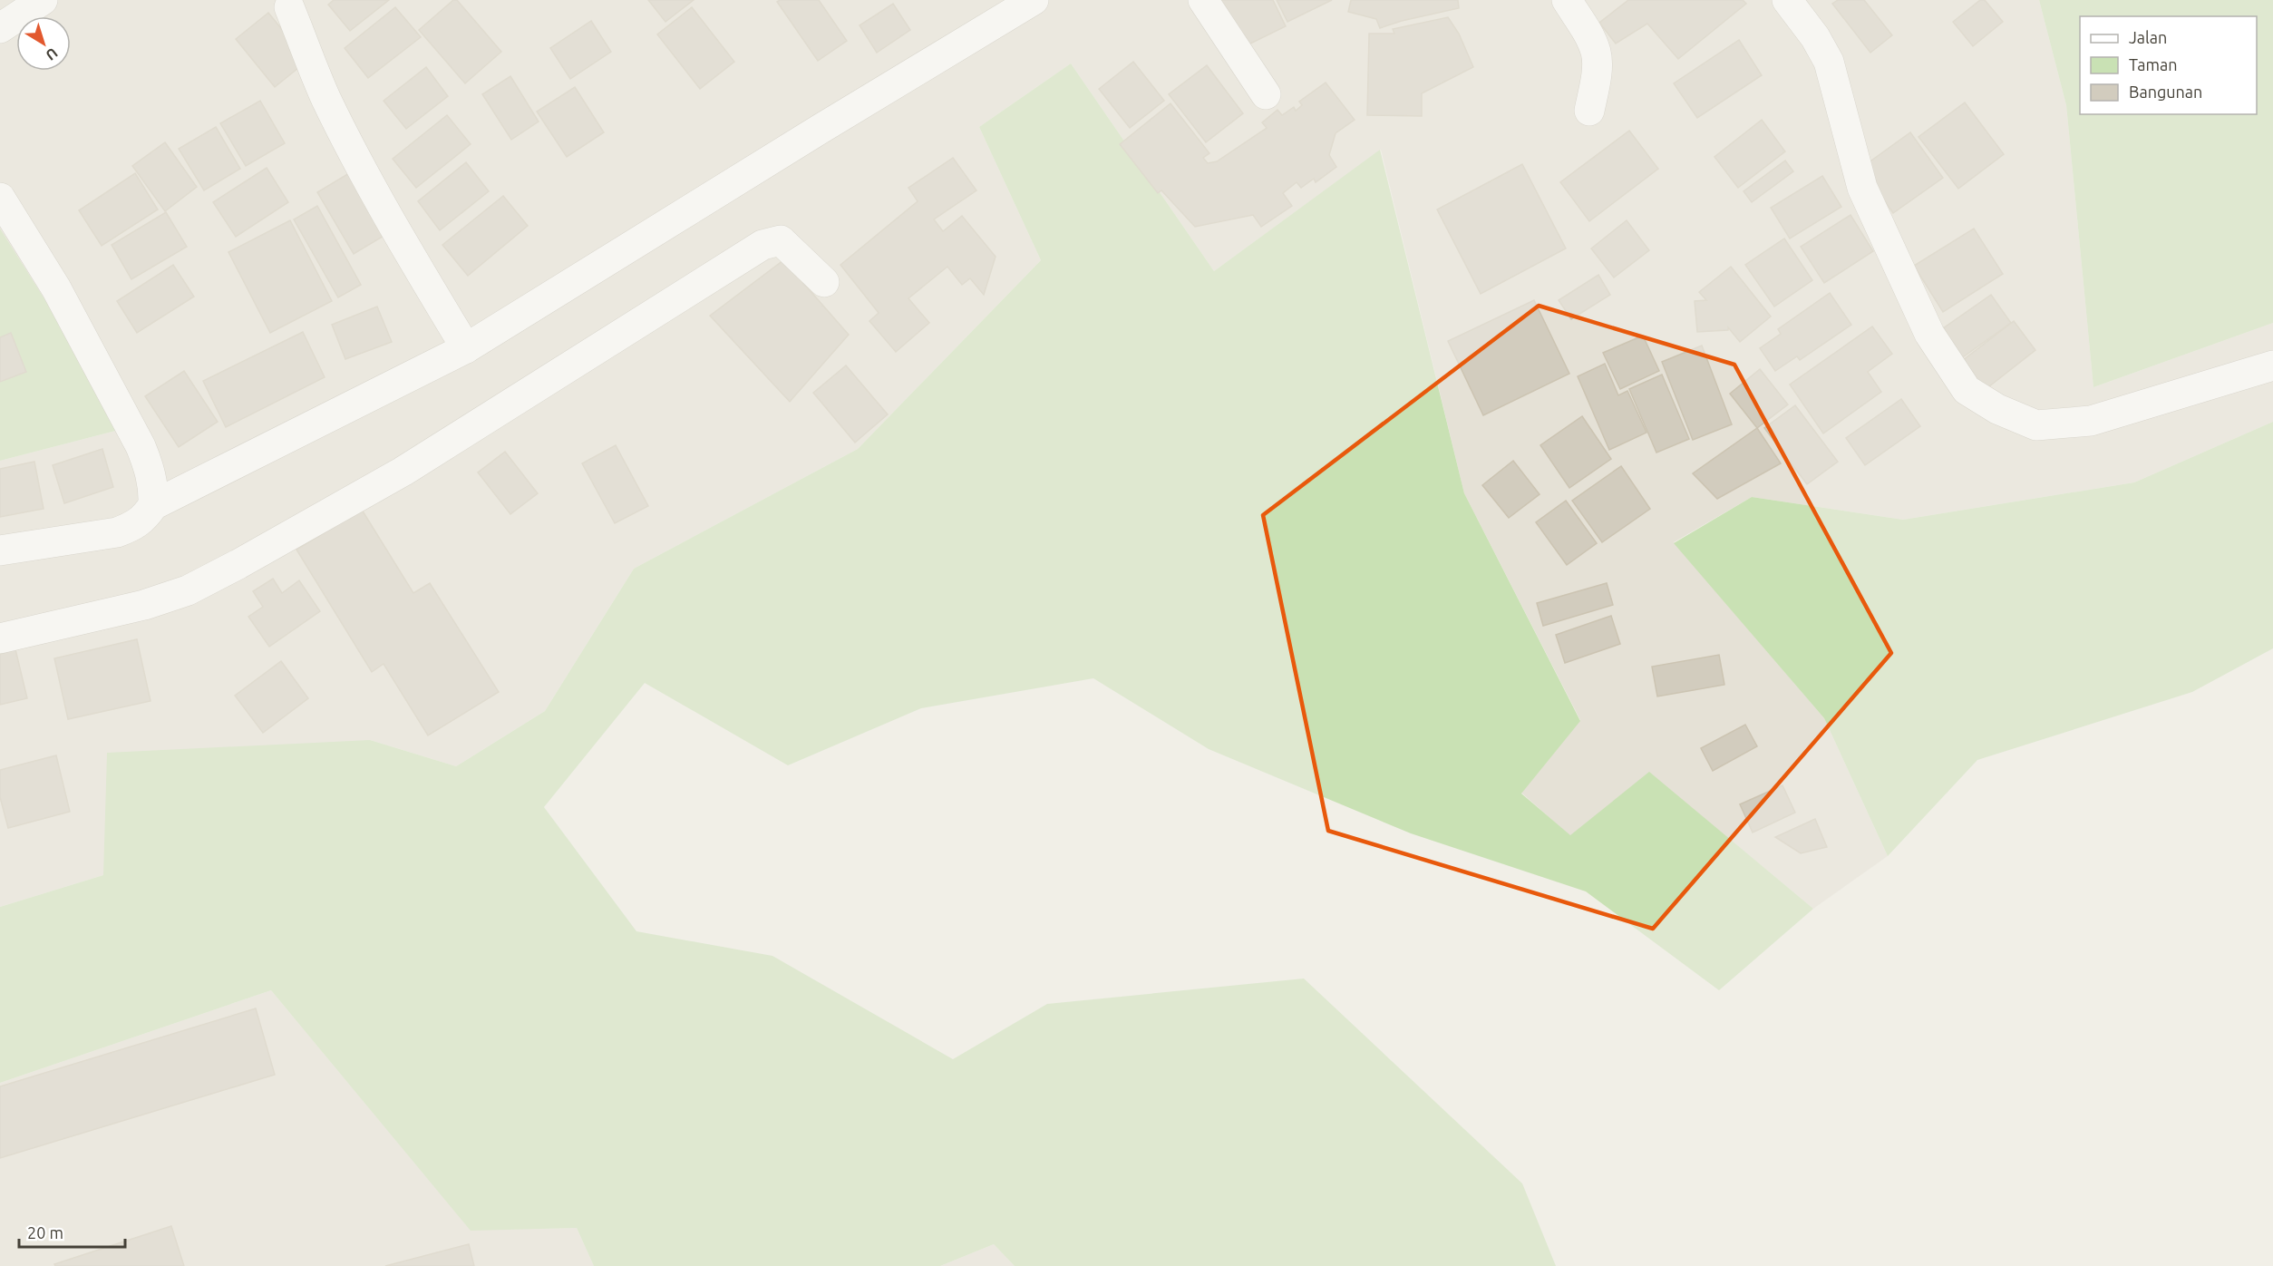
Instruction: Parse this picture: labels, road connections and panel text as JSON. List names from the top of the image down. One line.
{"legend":["Jalan","Taman","Bangunan"],"scale_bar":"20 m","north":"bottom right"}
